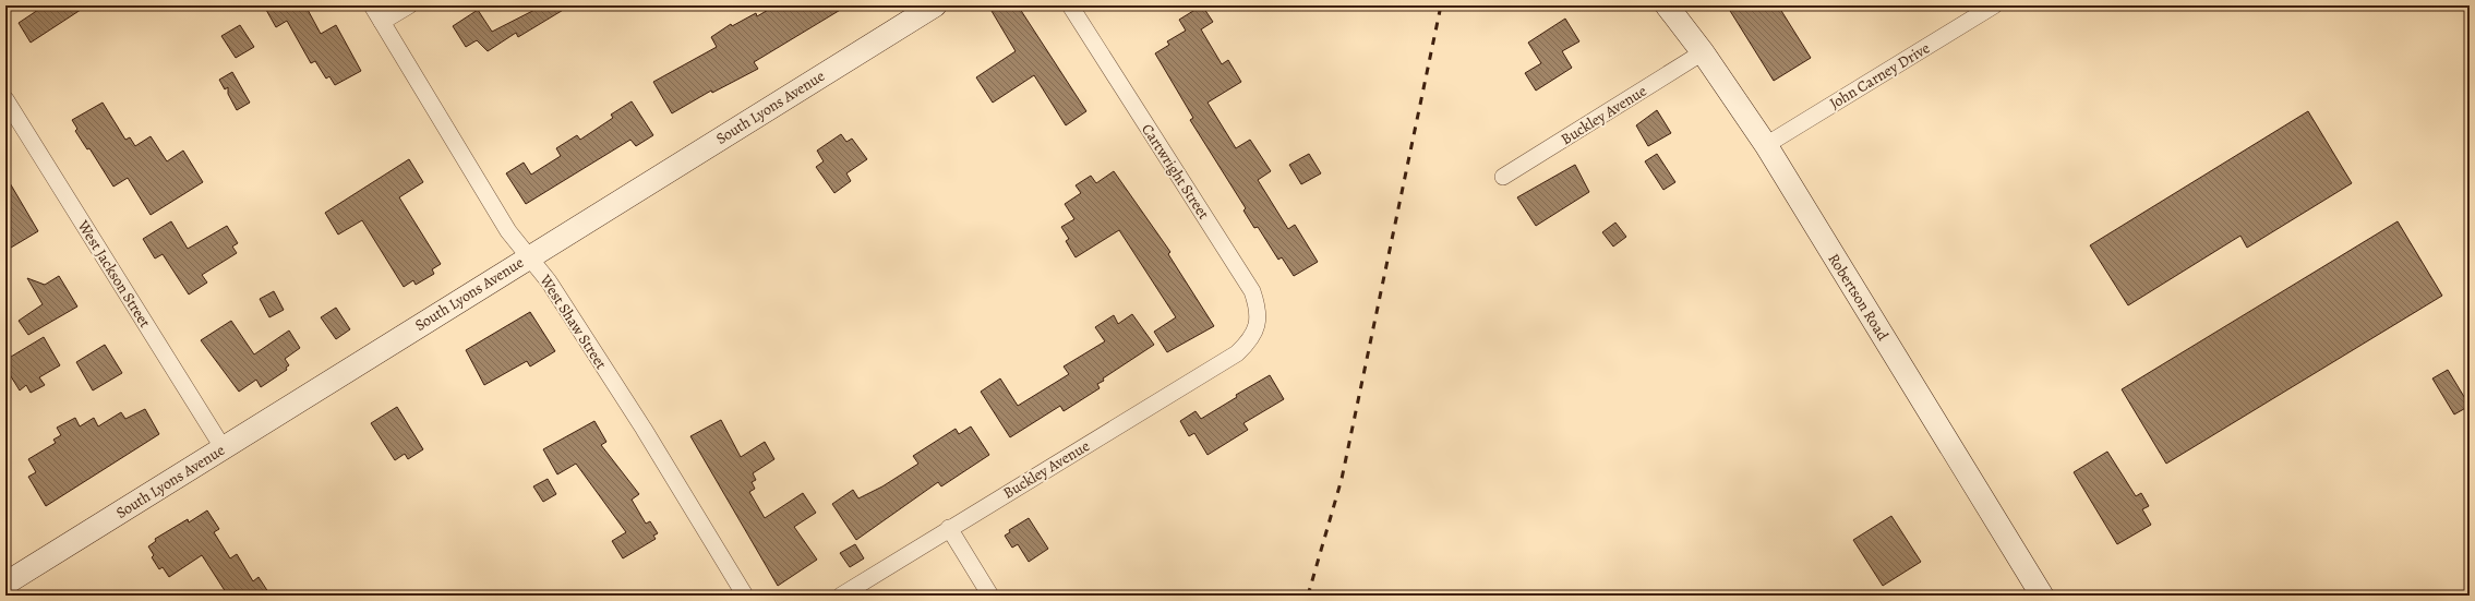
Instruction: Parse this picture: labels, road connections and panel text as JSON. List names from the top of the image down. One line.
{"streets":{"street":["John Carney Drive","South Lyons Avenue","Buckley Avenue","Cartwright Street","West Jackson Street","Robertson Road","West Shaw Street"]},"crossings":[["John Carney Drive","Robertson Road"],["South Lyons Avenue","West Jackson Street"],["South Lyons Avenue","West Shaw Street"],["Buckley Avenue","Cartwright Street"],["Buckley Avenue","Robertson Road"]]}
